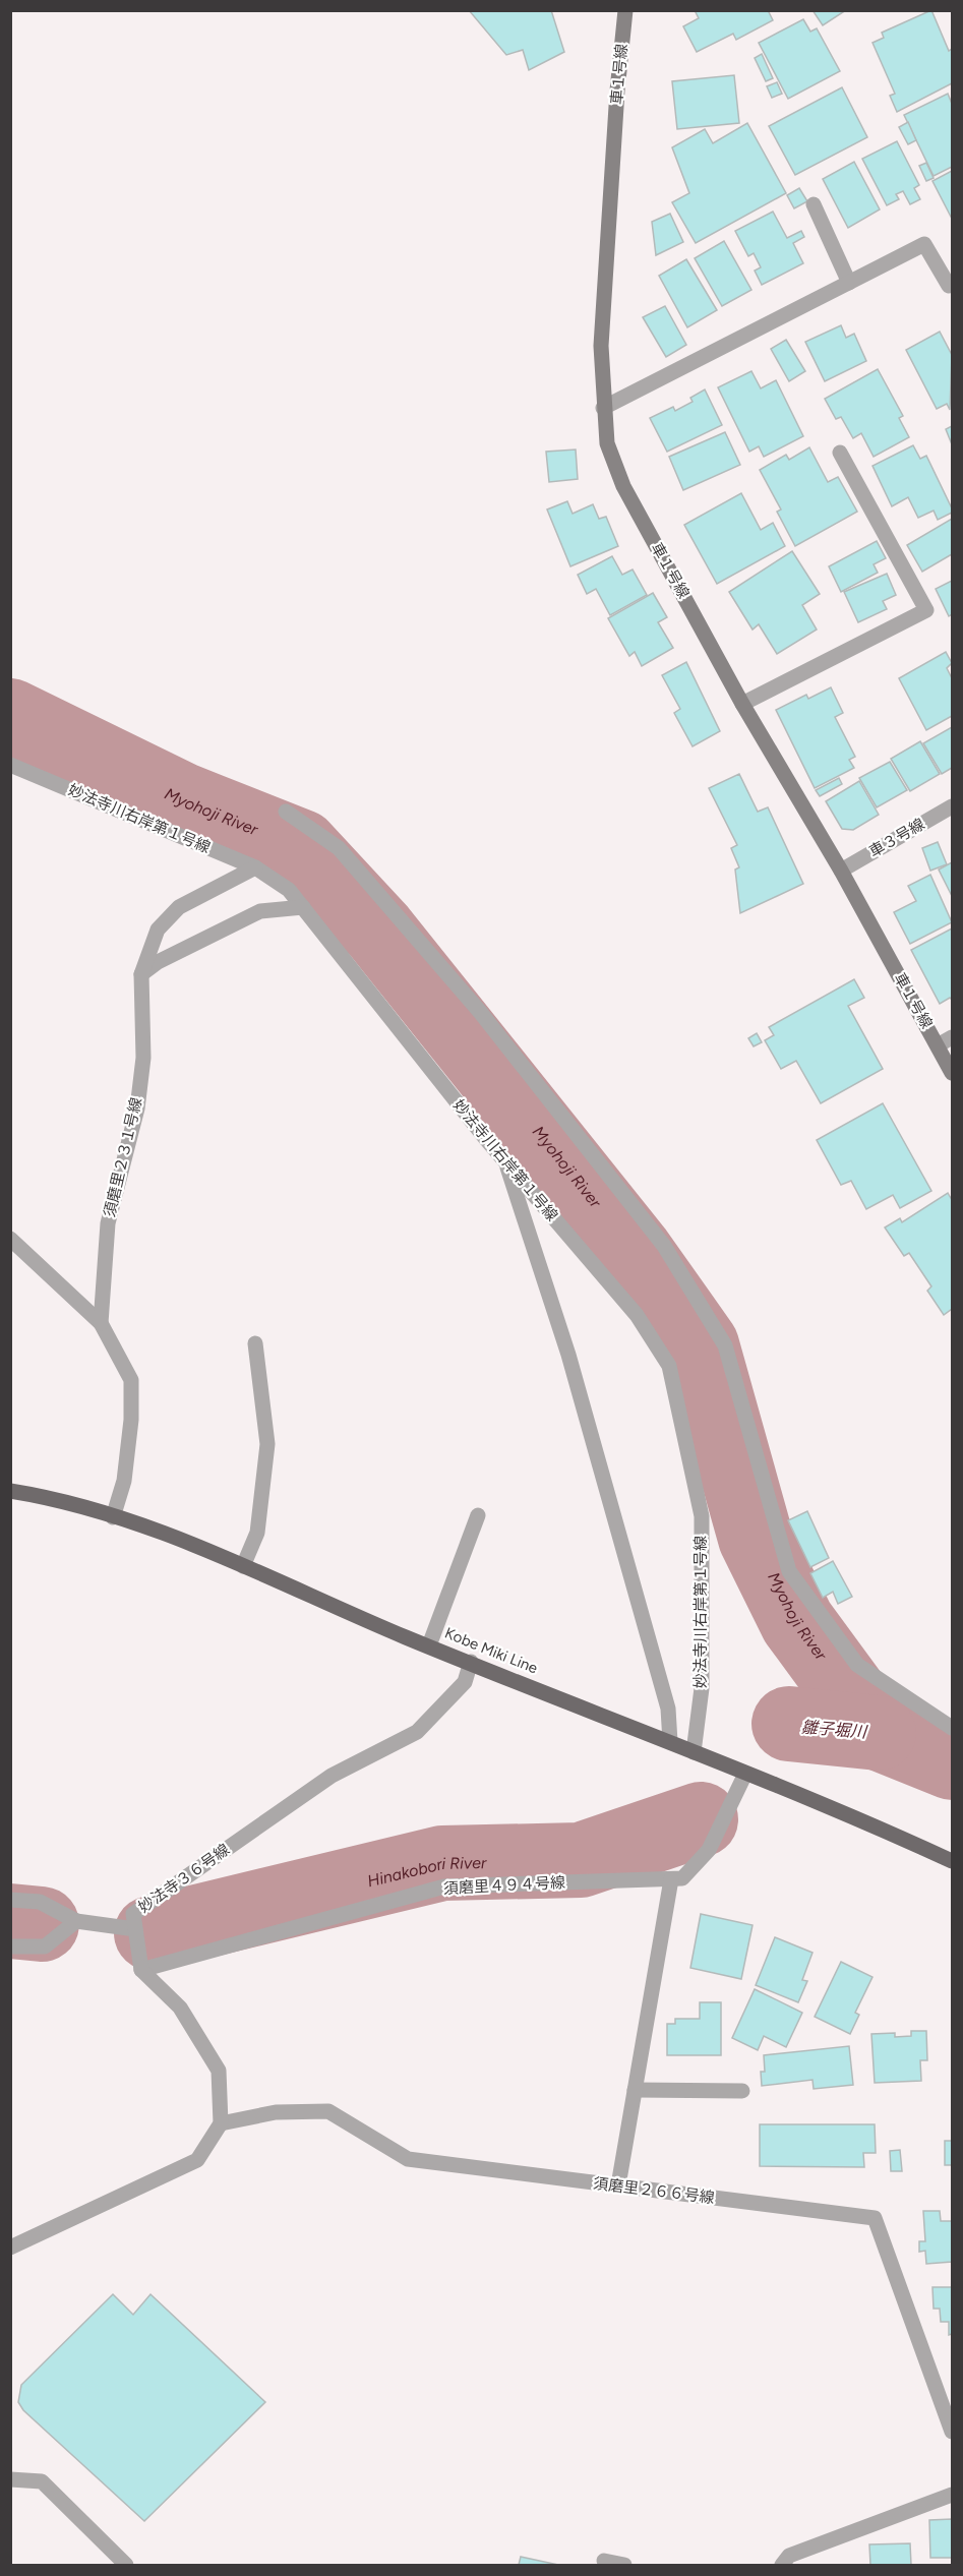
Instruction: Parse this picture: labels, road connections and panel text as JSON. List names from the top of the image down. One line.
{"streets":{"main road":["Kobe Miki Line"],"street":["車１号線","妙法寺川右岸第１号線","車３号線","須磨里２３１号線","妙法寺３６号線","須磨里４９４号線","須磨里２６６号線"]},"crossings":[["車１号線","車３号線"],["妙法寺川右岸第１号線","須磨里２３１号線"],["妙法寺川右岸第１号線","Kobe Miki Line"],["Kobe Miki Line","妙法寺３６号線"],["妙法寺３６号線","須磨里４９４号線"]],"water":["Myohoji River","雛子堀川","Hinakobori River"]}
